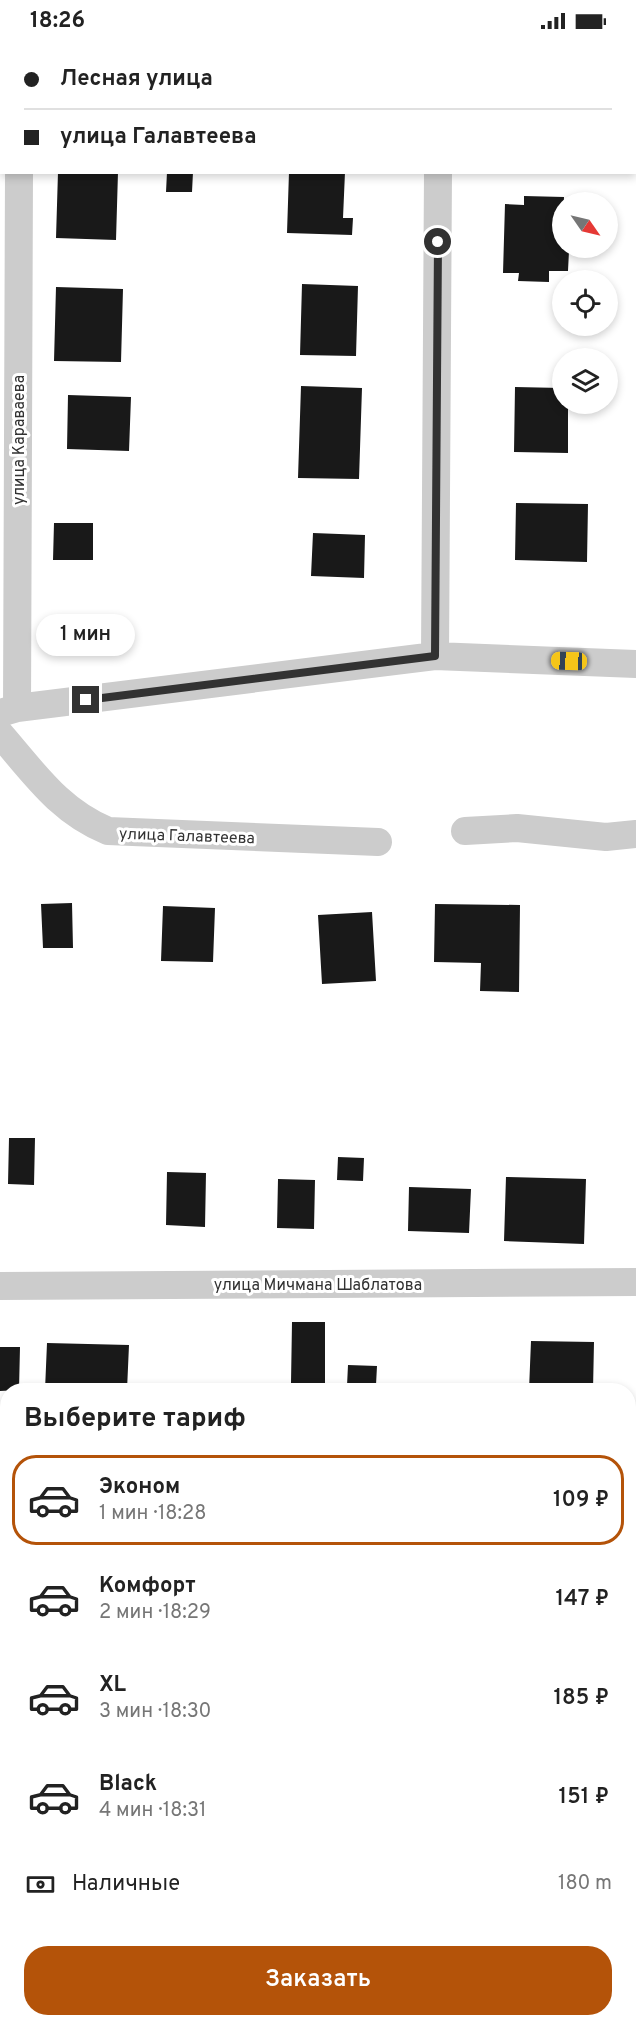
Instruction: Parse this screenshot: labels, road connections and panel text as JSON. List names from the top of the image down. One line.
{"streets":{"street":["улица Караваева","улица Галавтеева","улица Мичмана Шаблатова"]},"north":"bottom right","page":{"status":"18:26","banner":["Лесная улица","улица Галавтеева"],"bubble":"1 мин","heading":"Выберите тариф","list":[{"name":"Эконом","note":"1 мин · 18:28","value":"109 ₽"},{"name":"Комфорт","note":"2 мин · 18:29","value":"147 ₽"},{"name":"XL","note":"3 мин · 18:30","value":"185 ₽"},{"name":"Black","note":"4 мин · 18:31","value":"151 ₽"}],"pay":["Наличные","180 m"],"buttons":"Заказать"}}
